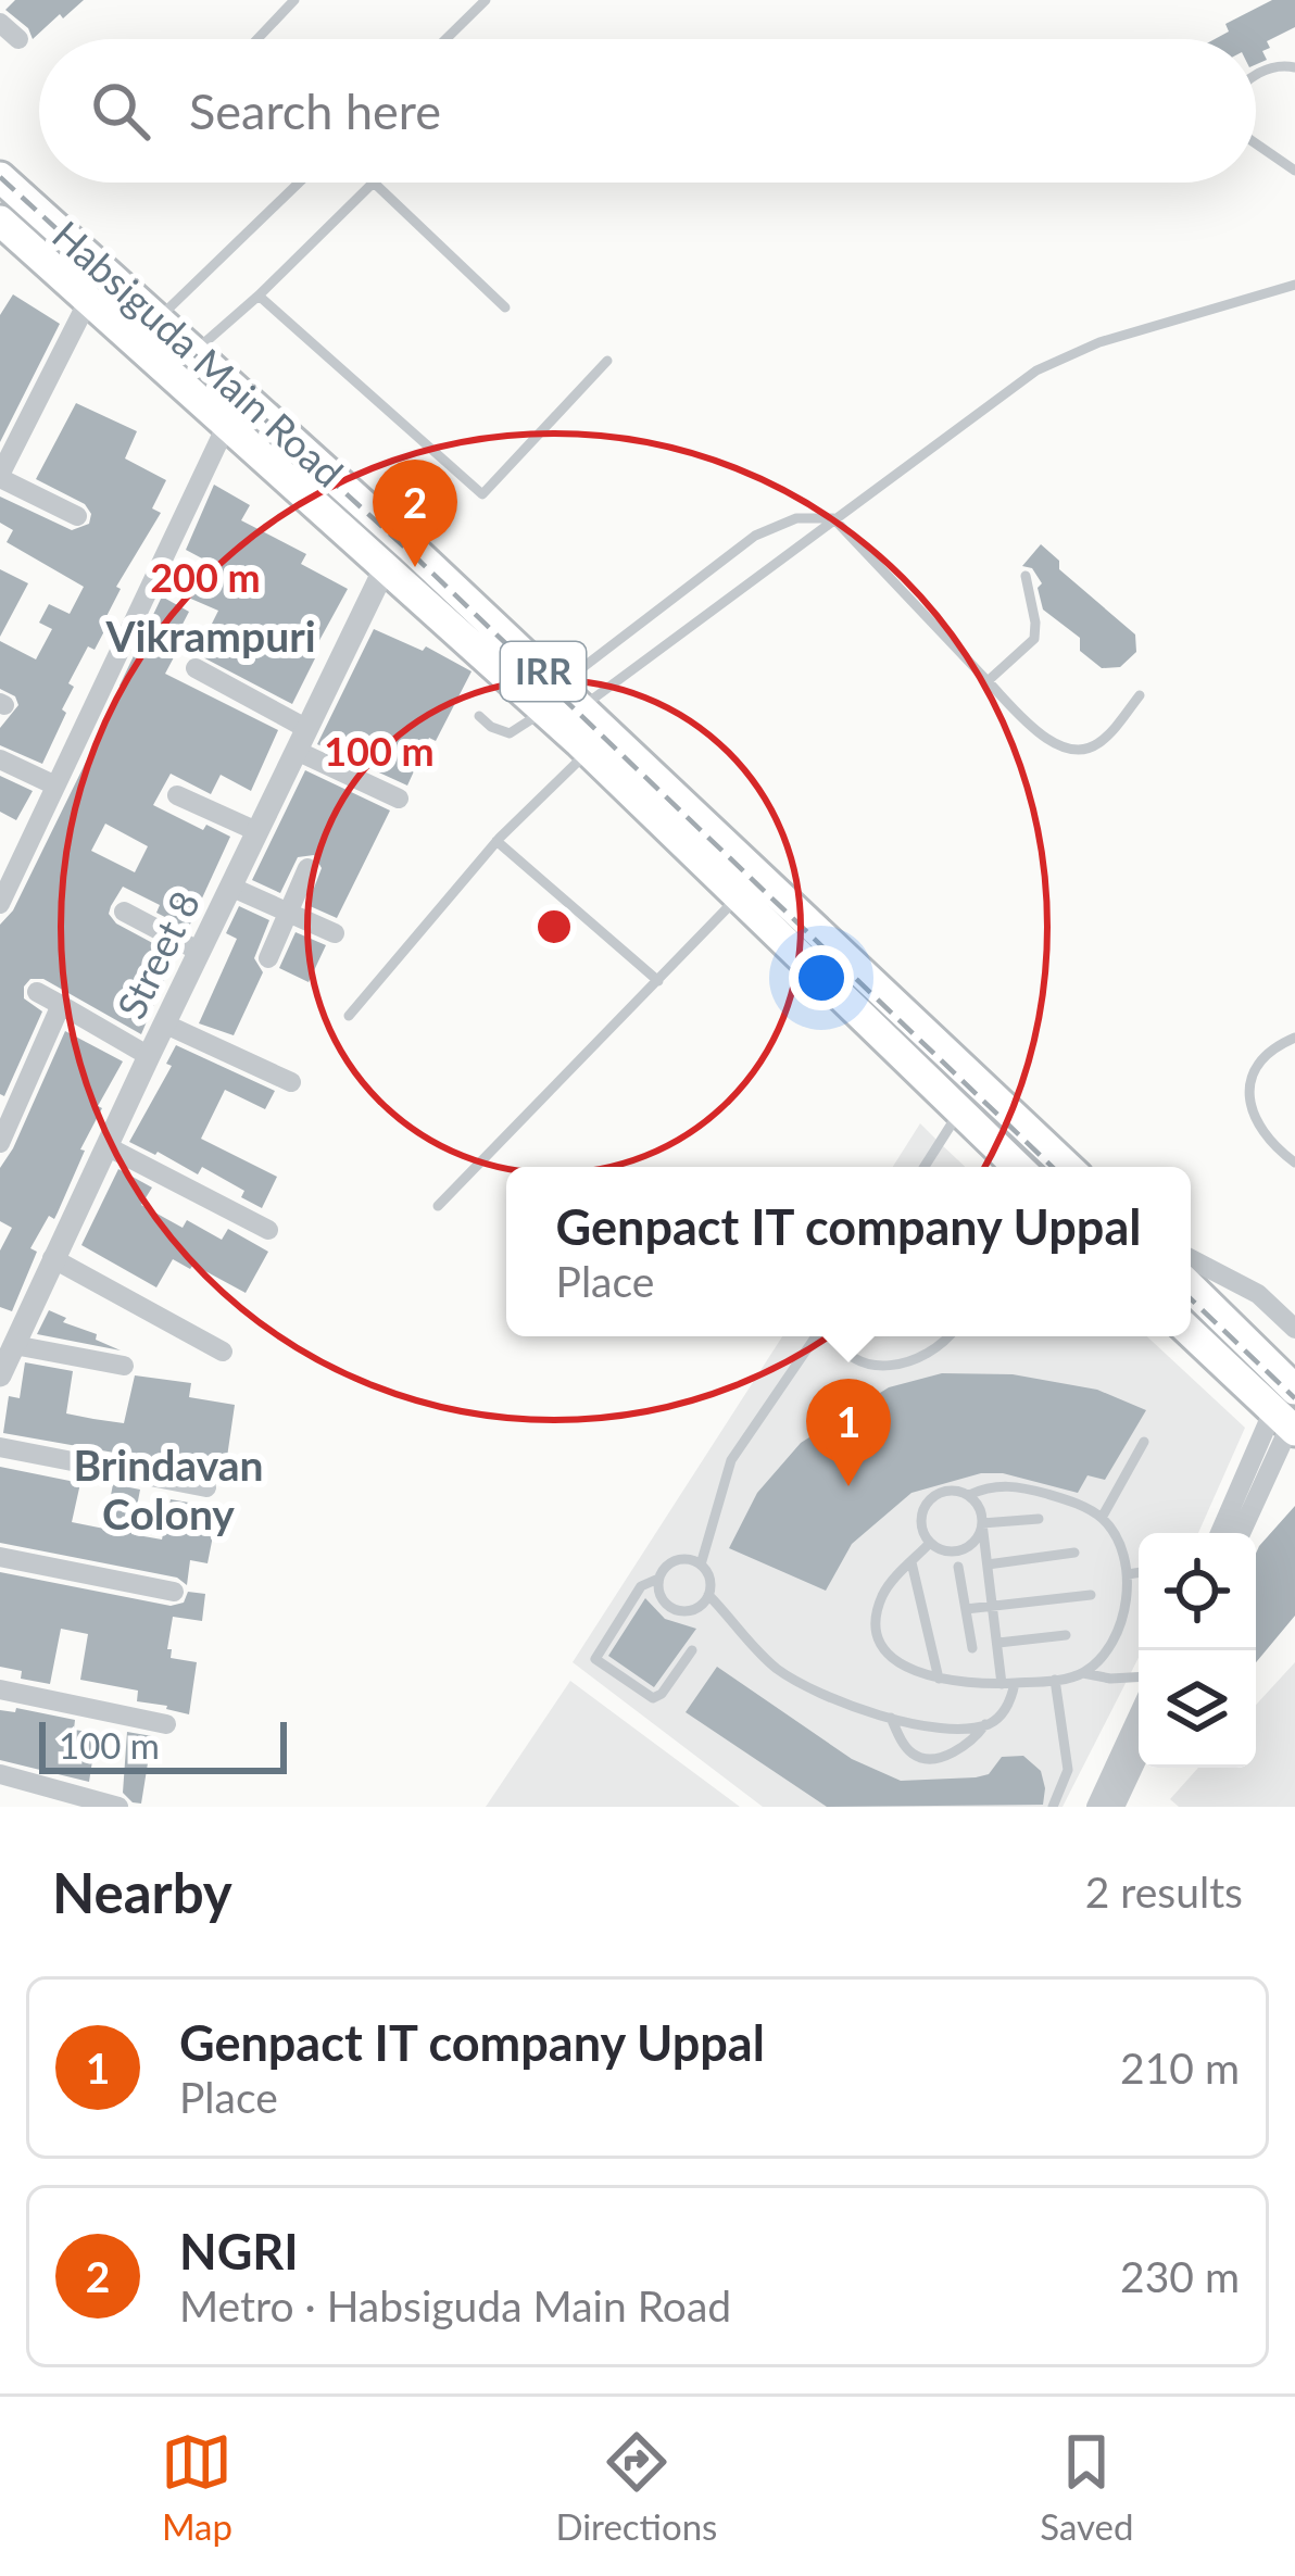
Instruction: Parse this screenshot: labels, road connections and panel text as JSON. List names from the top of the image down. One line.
{"streets":{"main road":["Habsiguda Main Road","IRR"],"street":["Street 8"]},"crossings":[["Habsiguda Main Road","Street 8"]],"districts":["Vikrampuri","Brindavan Colony"],"scale_bar":"100 m","page":{"search":"Search here","pins":["2","1"],"popup":["Genpact IT company Uppal","Place"],"scale":"100 m","heading":["Nearby","2 results"],"list":[{"mark":"1","name":"Genpact IT company Uppal","note":"Place","value":"210 m"},{"mark":"2","name":"NGRI","note":"Metro · Habsiguda Main Road","value":"230 m"}],"nav":["Map","Directions","Saved"]},"rings":["200 m","100 m"]}
